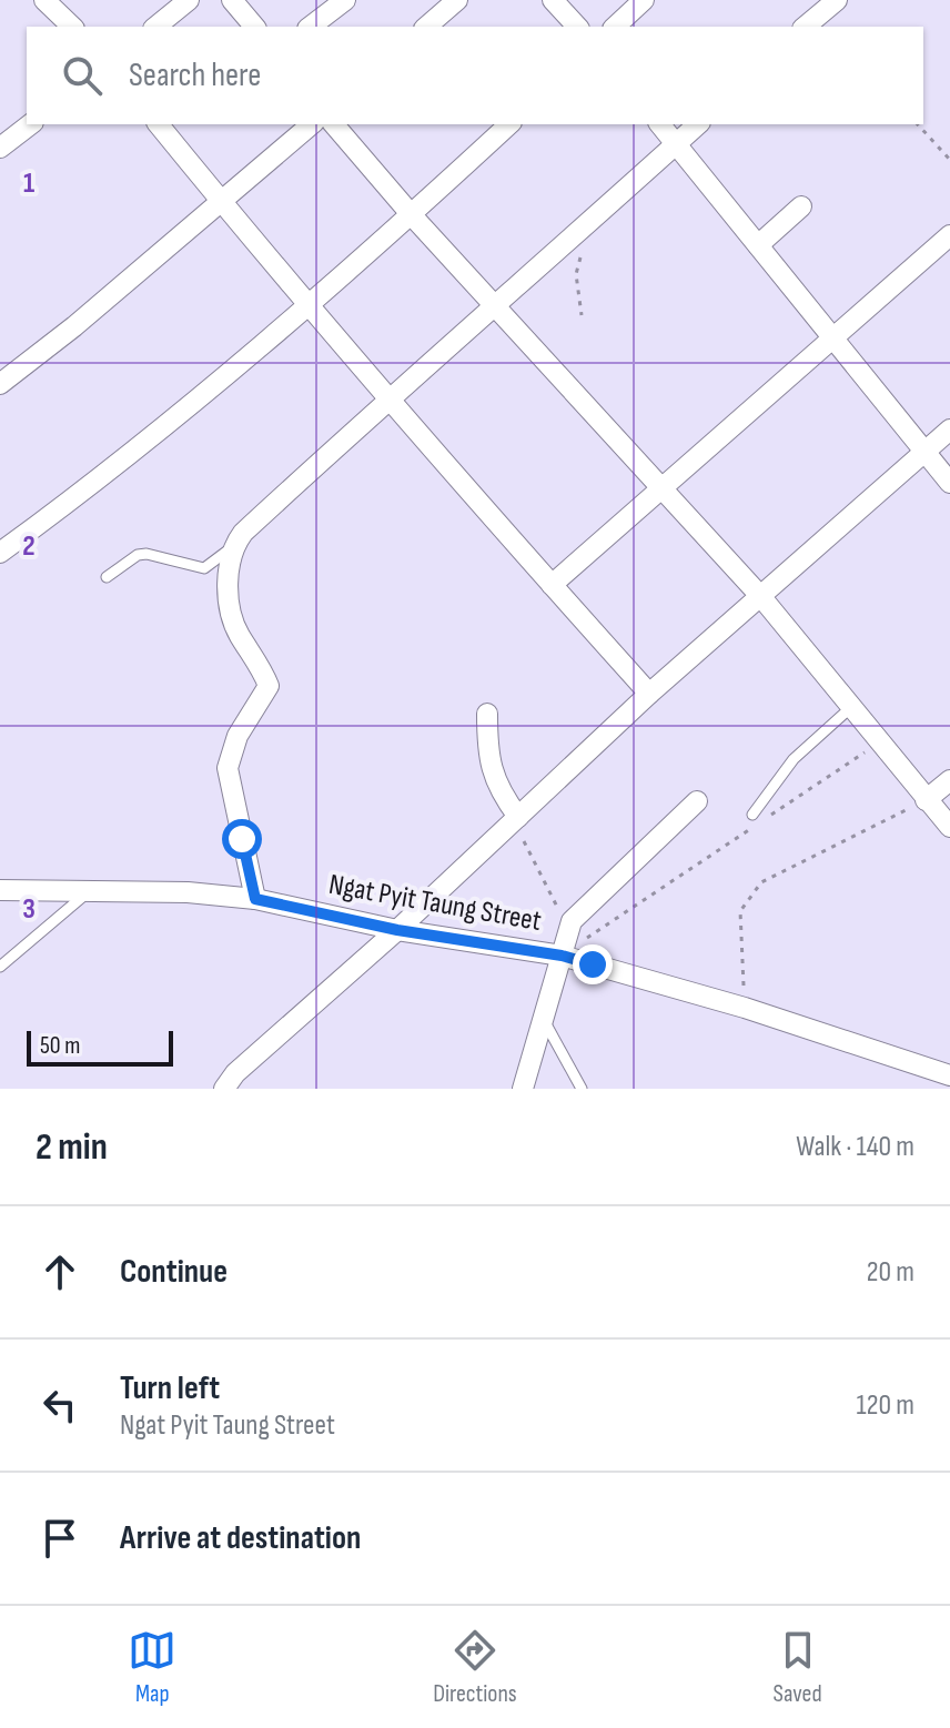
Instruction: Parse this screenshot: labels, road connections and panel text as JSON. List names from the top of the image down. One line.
{"streets":{"street":["Ngat Pyit Taung Street"]},"scale_bar":"50 m","page":{"search":"Search here","scale":"50 m","heading":["2 min","Walk · 140 m"],"list":[["Continue","20 m"],["Turn left","Ngat Pyit Taung Street","120 m"],"Arrive at destination"],"nav":["Map","Directions","Saved"]},"grid":{"rows":["1","2","3"]}}
